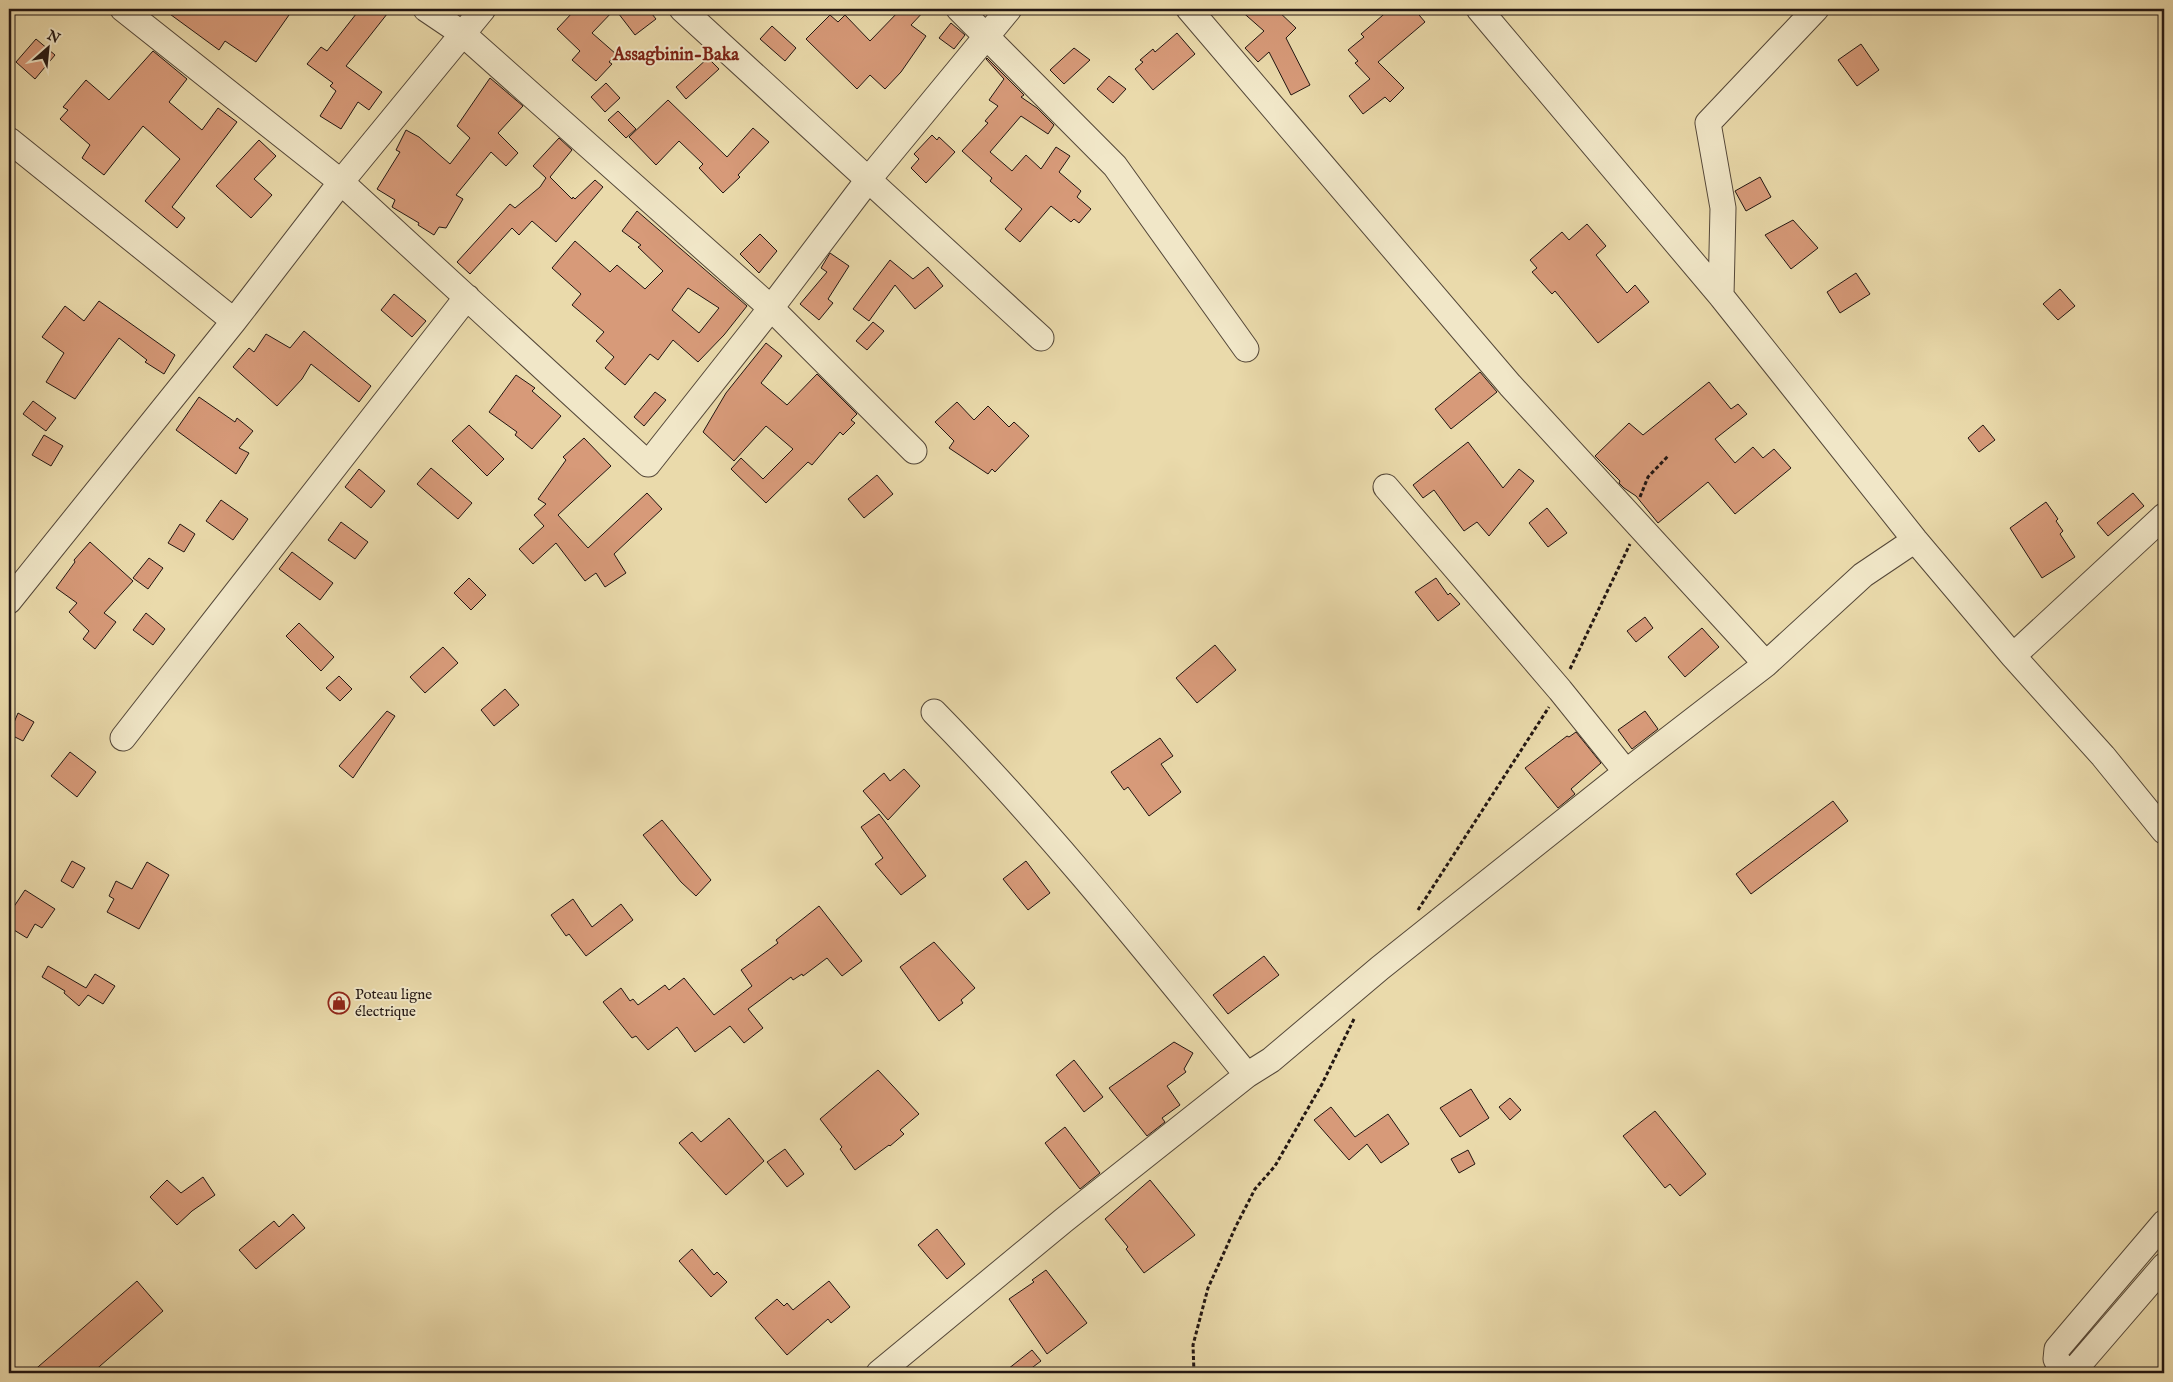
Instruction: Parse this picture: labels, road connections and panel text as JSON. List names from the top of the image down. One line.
{"districts":["Assagbinin-Baka"],"places":{"shop":["Poteau ligne électrique"]},"north":"top right"}
